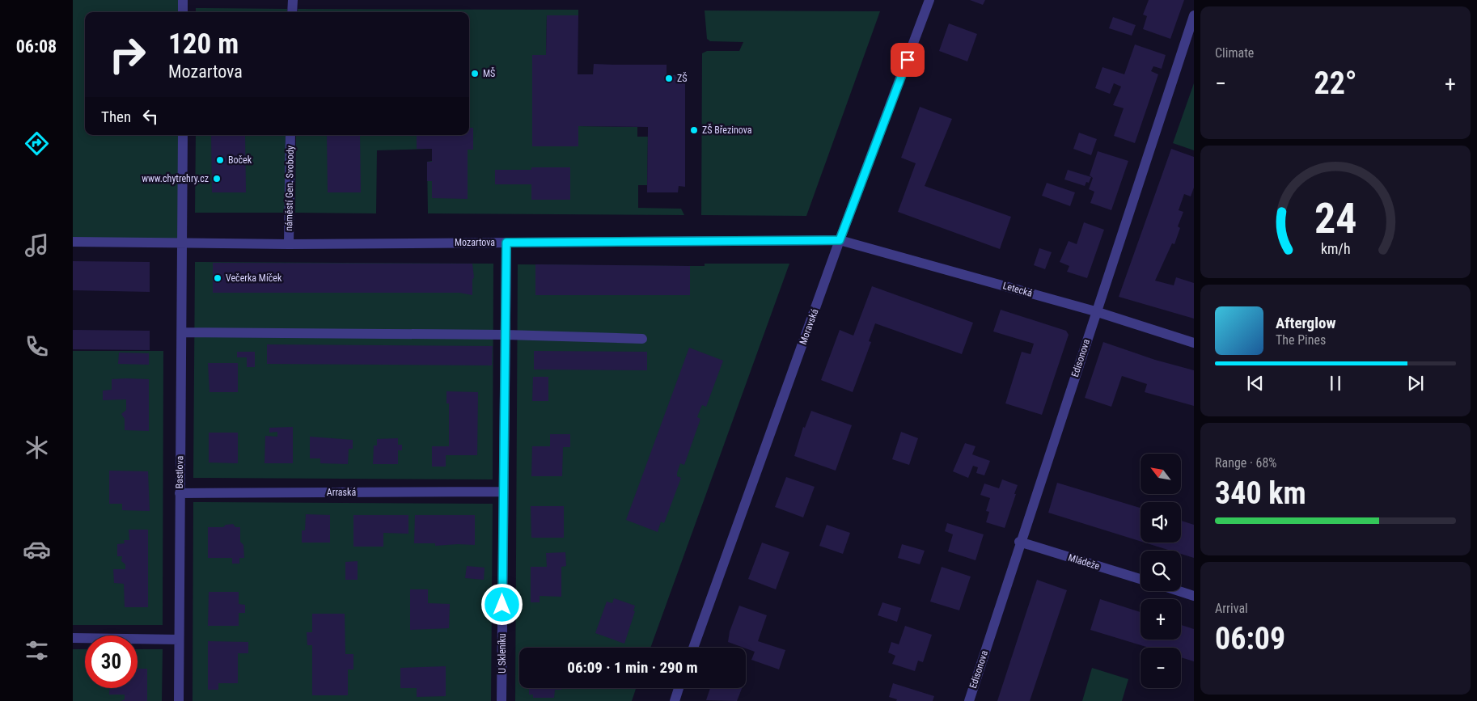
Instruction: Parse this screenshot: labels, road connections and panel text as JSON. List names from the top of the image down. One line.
{"streets":{"street":["náměstí Gen. Svobody","Mozartova","Letecká","Moravská","Edisonova","Bastlova","Arraská","Mládeže","U Skleníku"]},"crossings":[["náměstí Gen. Svobody","Mozartova"],["Mozartova","Letecká"],["Mozartova","Moravská"],["Mozartova","Bastlova"],["Mozartova","U Skleníku"],["Letecká","Moravská"],["Letecká","Edisonova"],["Edisonova","Mládeže"],["Bastlova","Arraská"],["Arraská","U Skleníku"]],"places":["MŠ","ZŠ","ZŠ Březinova","Boček","www.chytrehry.cz","Večerka Míček"],"north":"top left","page":{"tabs":"06:08","tile":["Climate",["Range · 68%","340 km"],["Arrival","06:09"]],"turn":["120 m","Mozartova"],"heat":["−","22°","+"],"then":"Then","song":["Afterglow","The Pines"],"map_buttons":["+","−"],"limit":"30","trip":"06:09 · 1 min · 290 m","gauge":["24","km/h"]}}
